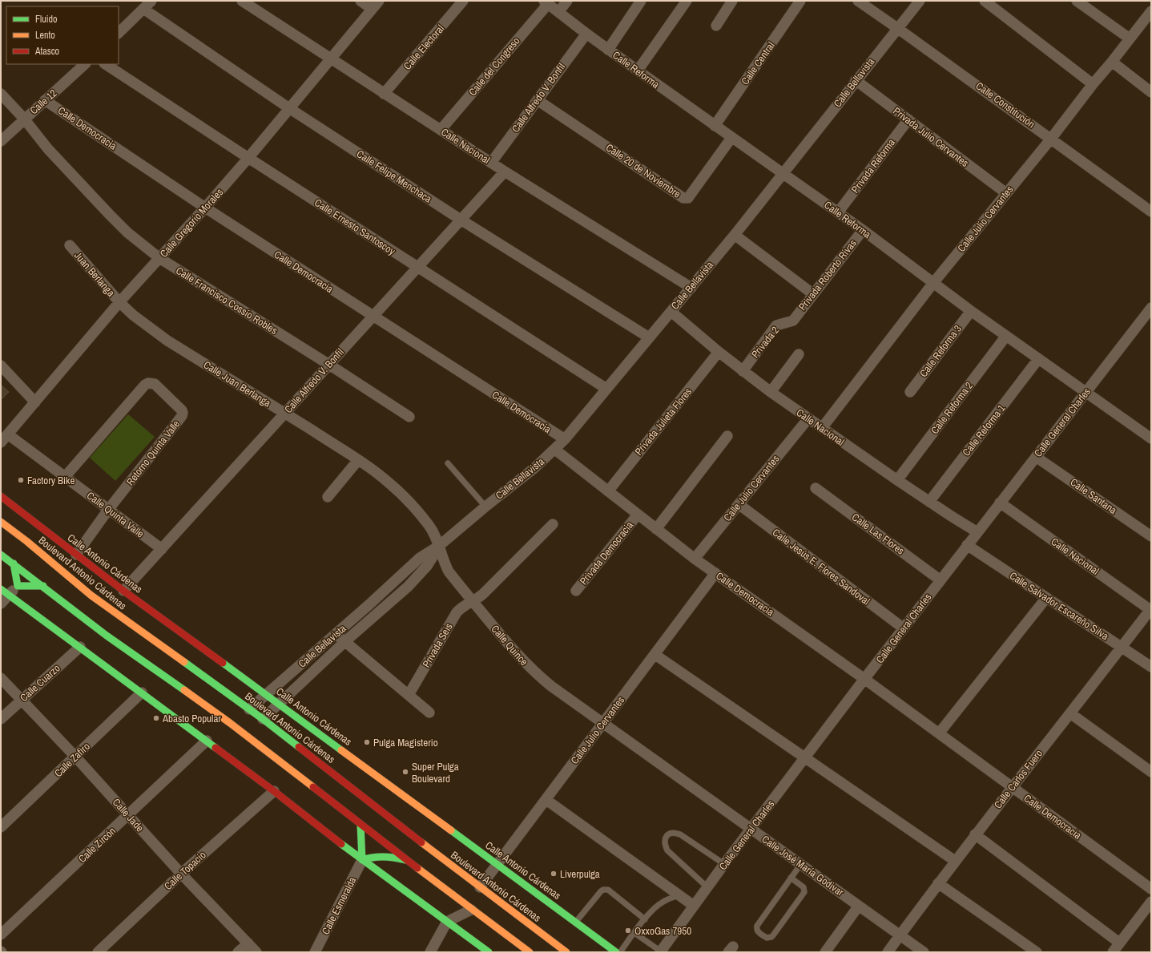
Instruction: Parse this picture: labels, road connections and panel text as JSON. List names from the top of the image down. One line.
{"streets":{"main road":["Calle Antonio Cárdenas","Boulevard Antonio Cárdenas"],"street":["Calle Electoral","Calle Central","Calle del Congreso","Calle Reforma","Calle Bellavista","Calle Alfredo V. Bonfil","Calle 12","Calle Constitución","Calle Democracia","Privada Julio Cervantes","Calle Nacional","Privada Reforma","Calle 20 de Noviembre","Calle Felipe Menchaca","Calle Julio Cervantes","Calle Gregorio Morales","Calle Ernesto Santoscoy","Juan Berlanga","Privada Roberto Rivas","Calle Francisco Cossío Robles","Privada 2","Calle Reforma 3","Calle Juan Berlanga","Calle Reforma 2","Privada Julieta Flores","Calle General Charles","Calle Reforma 1","Retorno Quinta Valle","Calle Santana","Calle Quinta Valle","Calle Las Flores","Privada Democracia","Calle Jesús E. Flores Sandoval","Calle Salvador Escareño Silva","Privada Seis","Calle Quince","Calle Cuarzo","Calle Zafiro","Calle Carlos Fuero","Calle Jade","Calle Zircón","Calle José María Godivar","Calle Topacio","Calle Esmeralda"]},"crossings":[["Calle Electoral","Calle Nacional"],["Calle Central","Calle Reforma"],["Calle del Congreso","Calle Reforma"],["Calle del Congreso","Calle Nacional"],["Calle Reforma","Calle Bellavista"],["Calle Reforma","Calle Alfredo V. Bonfil"],["Calle Reforma","Privada Reforma"],["Calle Reforma","Calle 20 de Noviembre"],["Calle Reforma","Calle Julio Cervantes"],["Calle Reforma","Privada Roberto Rivas"],["Calle Reforma","Calle Reforma 3"],["Calle Reforma","Calle Reforma 2"],["Calle Reforma","Calle General Charles"],["Calle Reforma","Calle Reforma 1"],["Calle Bellavista","Calle Constitución"],["Calle Bellavista","Calle Democracia"],["Calle Bellavista","Privada Julio Cervantes"],["Calle Bellavista","Calle Nacional"],["Calle Bellavista","Calle Felipe Menchaca"],["Calle Bellavista","Calle Ernesto Santoscoy"],["Calle Bellavista","Calle Juan Berlanga"],["Calle Bellavista","Calle Antonio Cárdenas"],["Calle Bellavista","Boulevard Antonio Cárdenas"],["Calle Bellavista","Calle Quince"],["Calle Alfredo V. Bonfil","Calle Democracia"],["Calle Alfredo V. Bonfil","Calle Nacional"],["Calle Alfredo V. Bonfil","Calle 20 de Noviembre"],["Calle Alfredo V. Bonfil","Calle Felipe Menchaca"],["Calle Alfredo V. Bonfil","Calle Ernesto Santoscoy"],["Calle Alfredo V. Bonfil","Calle Francisco Cossío Robles"],["Calle Alfredo V. Bonfil","Calle Juan Berlanga"],["Calle Alfredo V. Bonfil","Calle Quinta Valle"],["Calle Alfredo V. Bonfil","Calle Antonio Cárdenas"],["Calle 12","Calle Democracia"],["Calle 12","Calle Francisco Cossío Robles"],["Calle Constitución","Calle Julio Cervantes"],["Calle Democracia","Calle Julio Cervantes"],["Calle Democracia","Calle Gregorio Morales"],["Calle Democracia","Privada Julieta Flores"],["Calle Democracia","Calle General Charles"],["Calle Democracia","Privada Democracia"],["Calle Democracia","Calle Carlos Fuero"],["Privada Julio Cervantes","Privada Reforma"],["Privada Julio Cervantes","Calle Julio Cervantes"],["Calle Nacional","Calle Julio Cervantes"],["Calle Nacional","Calle Gregorio Morales"],["Calle Nacional","Privada 2"],["Calle Nacional","Calle Reforma 2"],["Calle Nacional","Privada Julieta Flores"],["Calle Nacional","Calle General Charles"],["Calle Nacional","Calle Reforma 1"],["Calle Nacional","Calle Carlos Fuero"],["Calle Felipe Menchaca","Calle Gregorio Morales"],["Calle Julio Cervantes","Calle Antonio Cárdenas"],["Calle Julio Cervantes","Calle Jesús E. Flores Sandoval"],["Calle Julio Cervantes","Boulevard Antonio Cárdenas"],["Calle Julio Cervantes","Calle Quince"],["Calle Julio Cervantes","Calle José María Godivar"],["Calle Gregorio Morales","Calle Ernesto Santoscoy"],["Calle Gregorio Morales","Juan Berlanga"],["Calle Gregorio Morales","Calle Francisco Cossío Robles"],["Calle Gregorio Morales","Calle Juan Berlanga"],["Calle Gregorio Morales","Calle Quinta Valle"],["Juan Berlanga","Calle Juan Berlanga"],["Privada Roberto Rivas","Privada 2"],["Calle Juan Berlanga","Calle Quince"],["Calle General Charles","Calle Santana"],["Calle General Charles","Calle Las Flores"],["Calle General Charles","Calle Jesús E. Flores Sandoval"],["Calle General Charles","Calle Salvador Escareño Silva"],["Calle General Charles","Calle José María Godivar"],["Retorno Quinta Valle","Calle Quinta Valle"],["Retorno Quinta Valle","Calle Antonio Cárdenas"],["Calle Salvador Escareño Silva","Calle Carlos Fuero"],["Privada Seis","Calle Quince"],["Calle Quince","Calle José María Godivar"],["Calle Cuarzo","Calle Jade"],["Calle Zafiro","Calle Jade"],["Calle Carlos Fuero","Calle José María Godivar"],["Calle Jade","Calle Zircón"],["Calle Jade","Calle Topacio"]],"places":["Factory Bike","Abasto Popular","Pulga Magisterio","Super Pulga Boulevard","Liverpulga","OxxoGas 7950"],"legend":["Fluido","Lento","Atasco"]}
